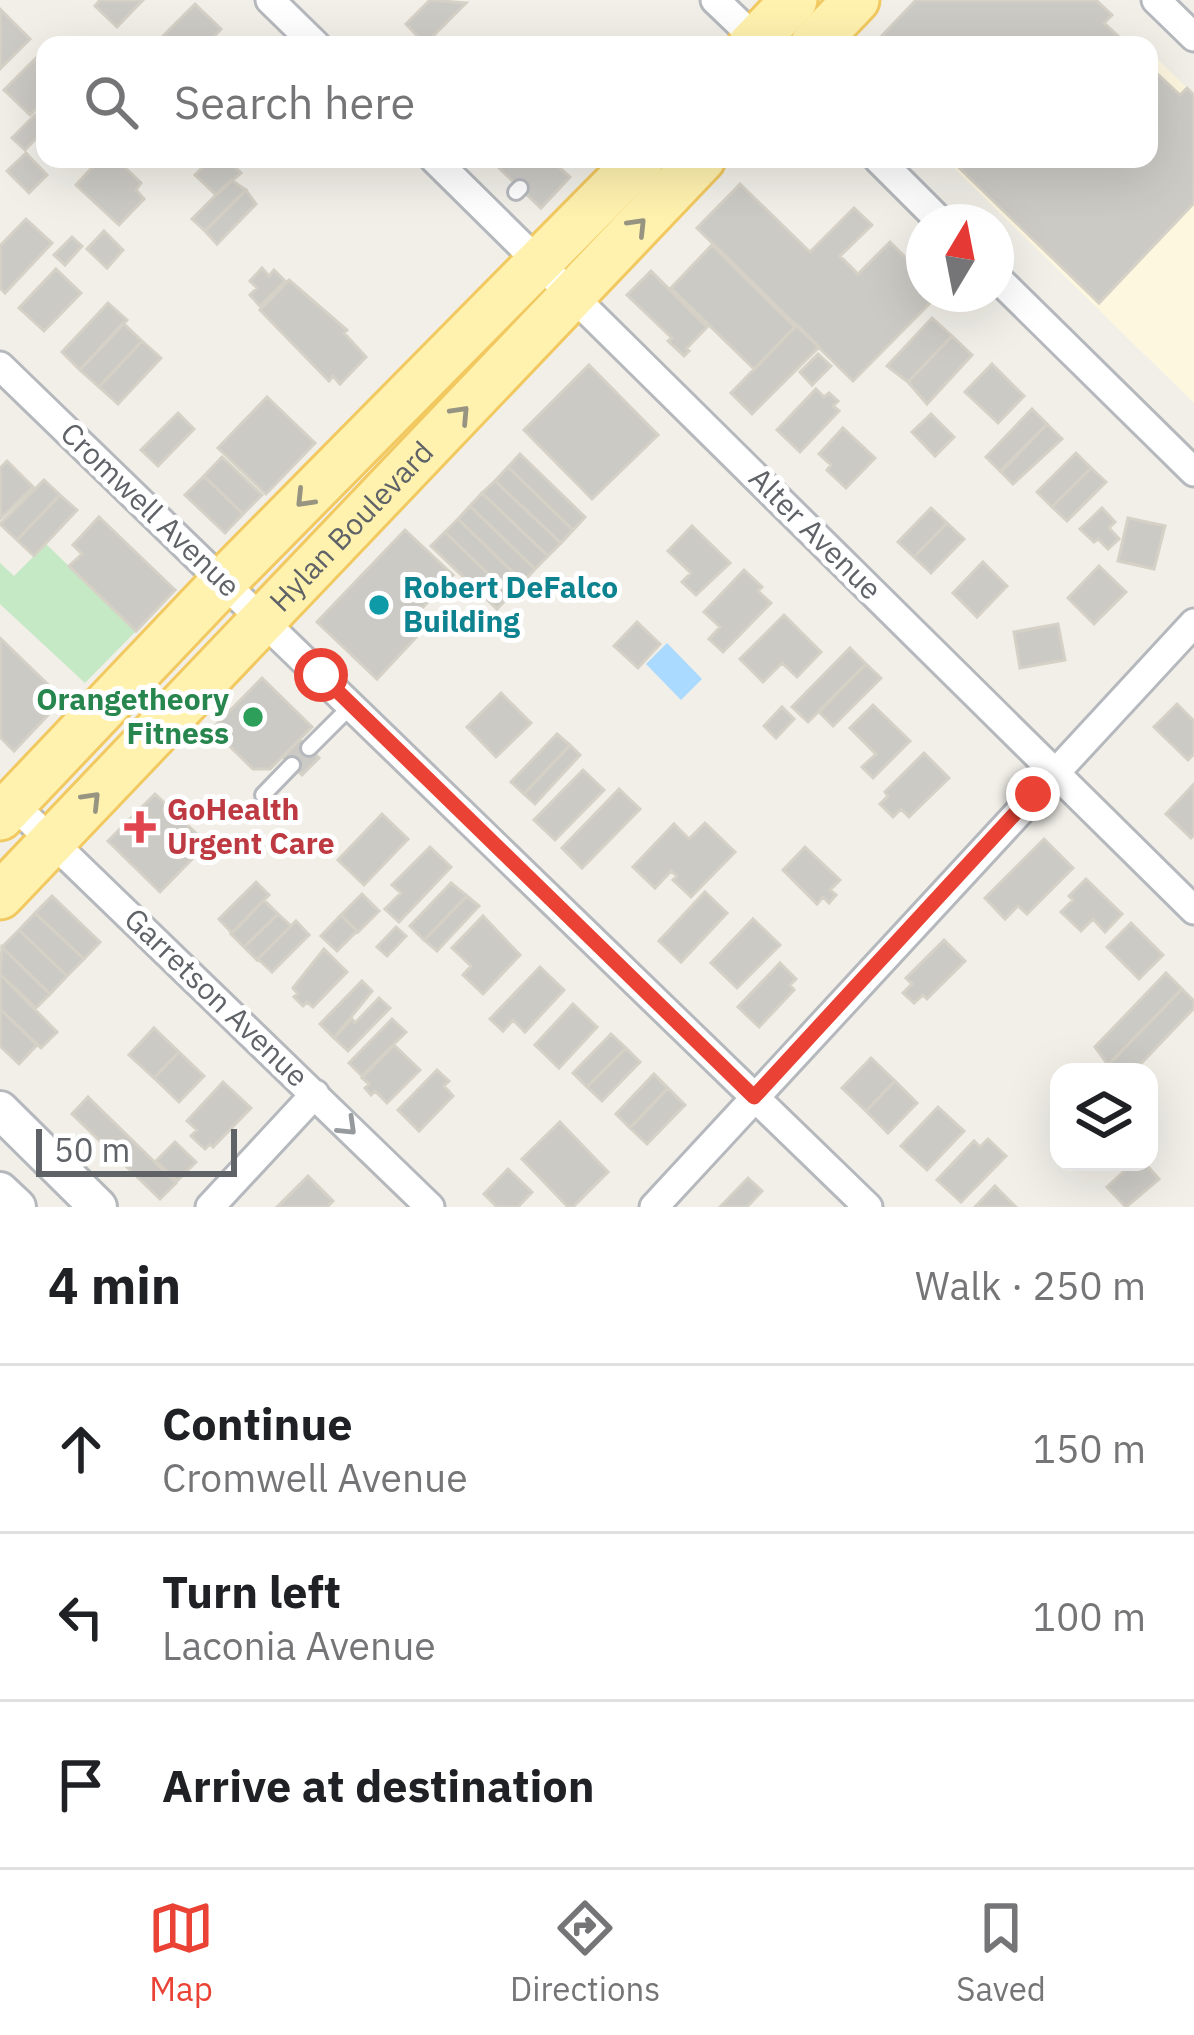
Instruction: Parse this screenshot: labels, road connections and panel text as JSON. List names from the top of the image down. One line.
{"streets":{"main road":["Hylan Boulevard"],"street":["Cromwell Avenue","Alter Avenue","Garretson Avenue"]},"crossings":[["Cromwell Avenue","Hylan Boulevard"],["Hylan Boulevard","Alter Avenue"],["Hylan Boulevard","Garretson Avenue"]],"places":{"other":["Robert DeFalco Building","Orangetheory Fitness"],"health":["GoHealth Urgent Care"]},"scale_bar":"50 m","north":"top","page":{"search":"Search here","scale":"50 m","heading":["4 min","Walk · 250 m"],"list":[["Continue","Cromwell Avenue","150 m"],["Turn left","Laconia Avenue","100 m"],"Arrive at destination"],"nav":["Map","Directions","Saved"]}}
